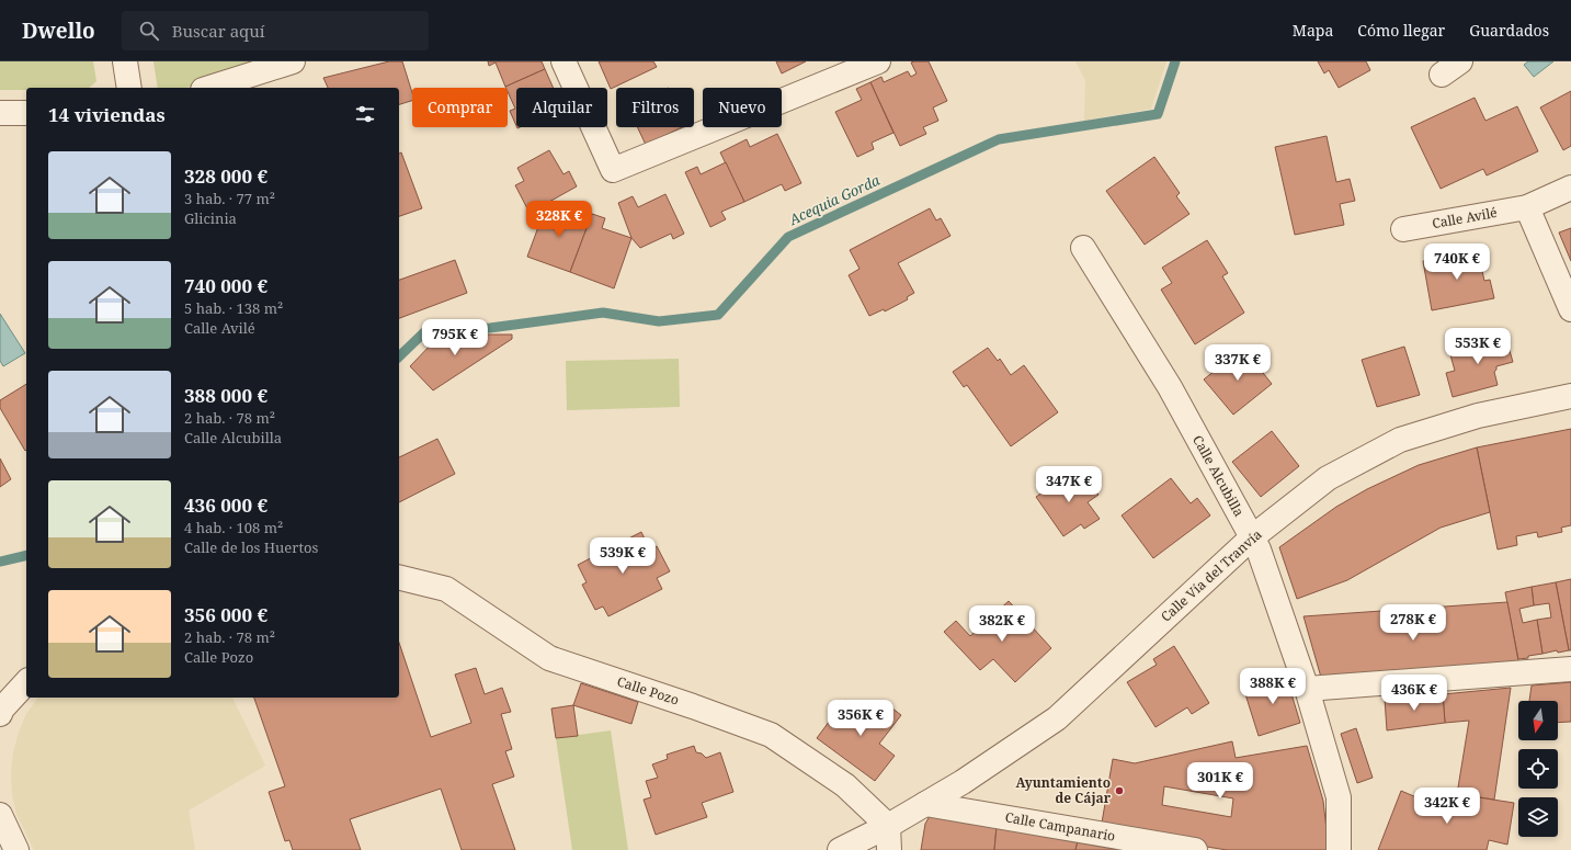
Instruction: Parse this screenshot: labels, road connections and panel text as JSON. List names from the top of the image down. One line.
{"streets":{"street":["Calle Avilé","Calle Alcubilla","Calle Vía del Tranvía","Calle Pozo","Calle Campanario"]},"crossings":[["Calle Alcubilla","Calle Vía del Tranvía"],["Calle Vía del Tranvía","Calle Pozo"],["Calle Vía del Tranvía","Calle Campanario"]],"water":["Acequia Gorda"],"places":["Ayuntamiento de Cájar"],"north":"bottom","page":{"header":"Dwello","search":"Buscar aquí","nav":["Mapa","Cómo llegar","Guardados"],"chip":["Comprar","Alquilar","Filtros","Nuevo"],"heading":"14 viviendas","list":[{"name":"328 000 €","note":"3 hab. · 77 m² · Glicinia"},{"name":"740 000 €","note":"5 hab. · 138 m² · Calle Avilé"},{"name":"388 000 €","note":"2 hab. · 78 m² · Calle Alcubilla"},{"name":"436 000 €","note":"4 hab. · 108 m² · Calle de los Huertos"},{"name":"356 000 €","note":"2 hab. · 78 m² · Calle Pozo"}],"price":["328K €","740K €","795K €","553K €","337K €","347K €","539K €","278K €","382K €","388K €","436K €","356K €","301K €","342K €"]}}
